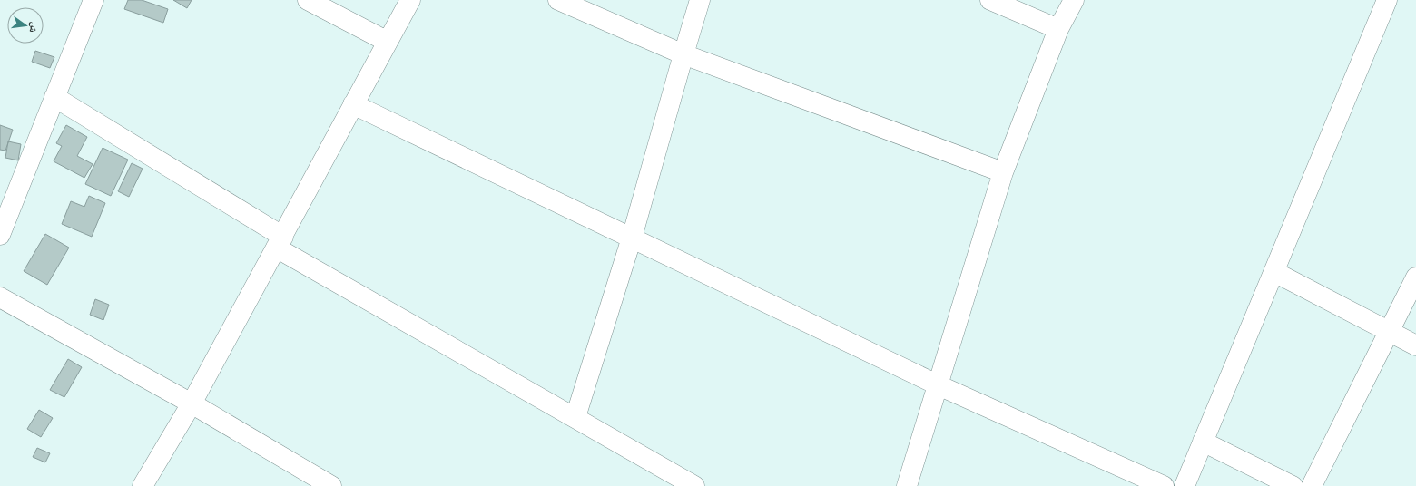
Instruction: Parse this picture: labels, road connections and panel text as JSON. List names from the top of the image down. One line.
{"north":"right"}
